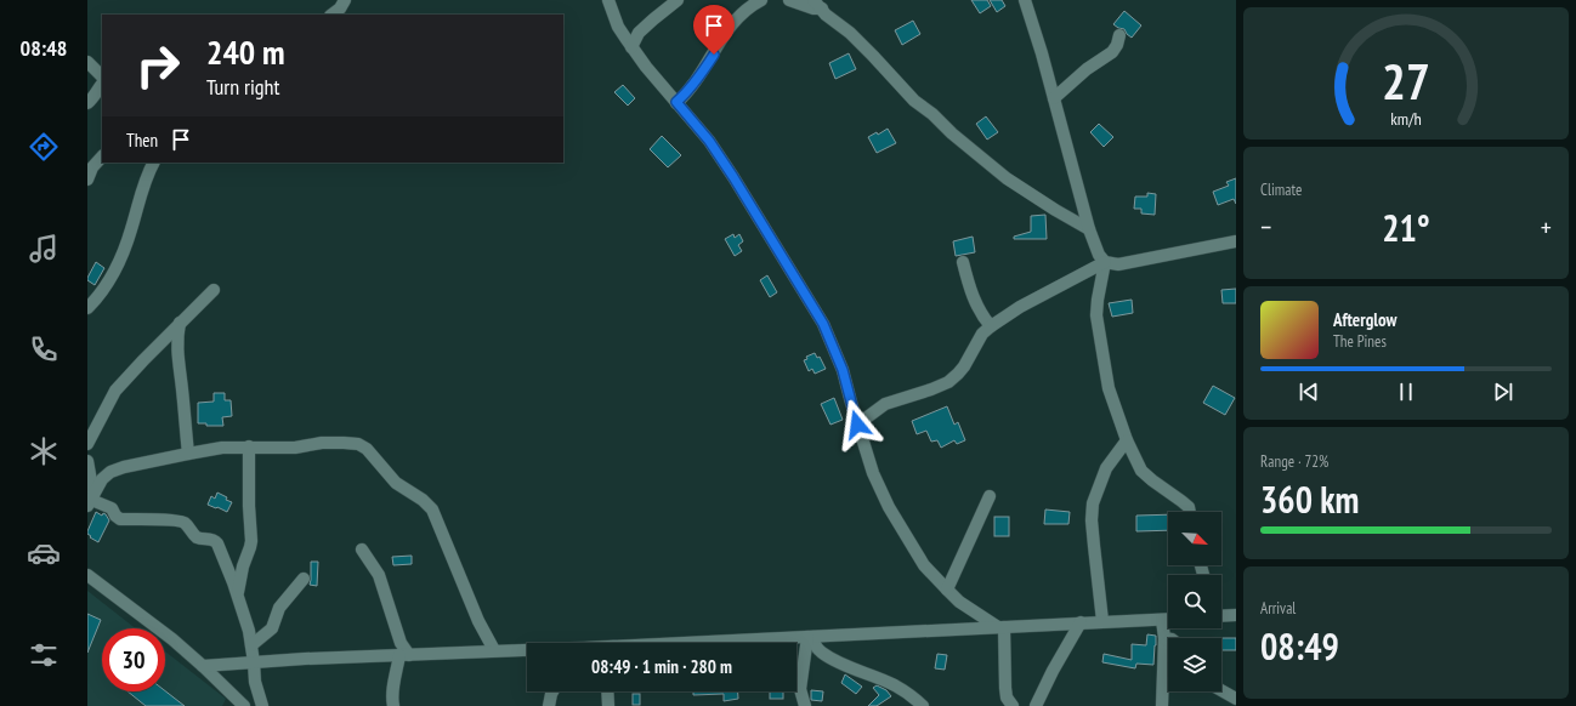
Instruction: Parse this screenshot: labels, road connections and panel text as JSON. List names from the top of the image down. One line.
{"north":"bottom right","page":{"tabs":"08:48","turn":["240 m","Turn right"],"then":"Then","tile":["Climate",["Range · 72%","360 km"],["Arrival","08:49"]],"heat":["−","21°","+"],"song":["Afterglow","The Pines"],"limit":"30","trip":"08:49 · 1 min · 280 m","gauge":["27","km/h"]}}
